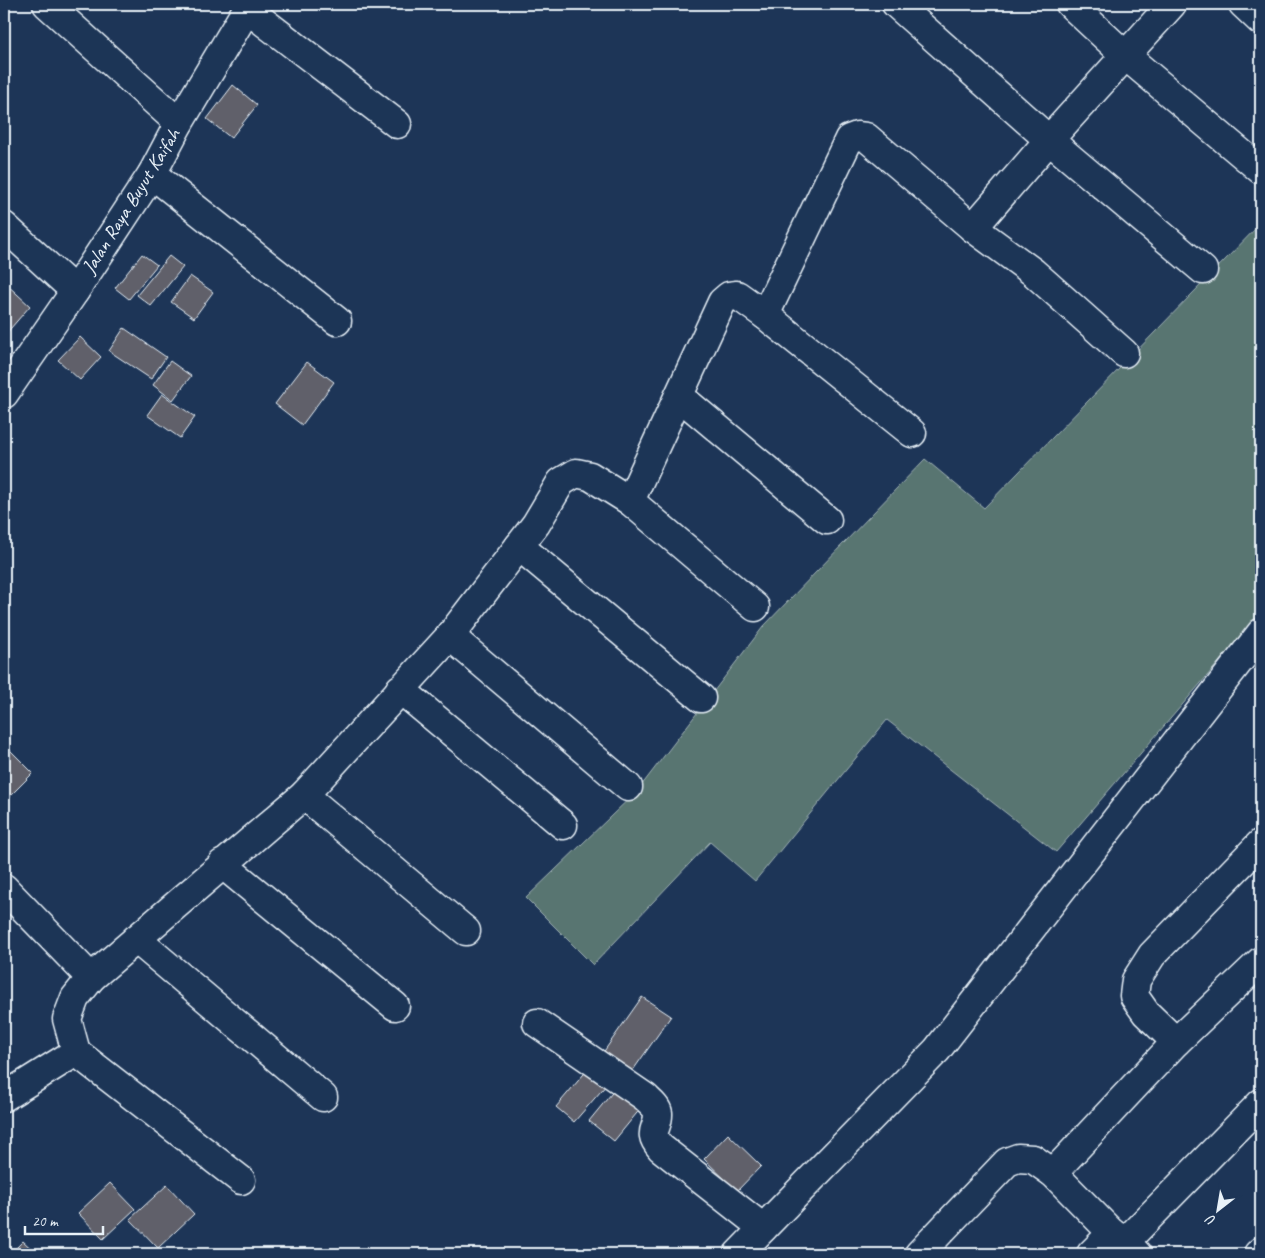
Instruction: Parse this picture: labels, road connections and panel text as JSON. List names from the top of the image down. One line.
{"streets":{"street":["Jalan Raya Buyut Kaifah"]},"scale_bar":"20 m","north":"bottom left"}
